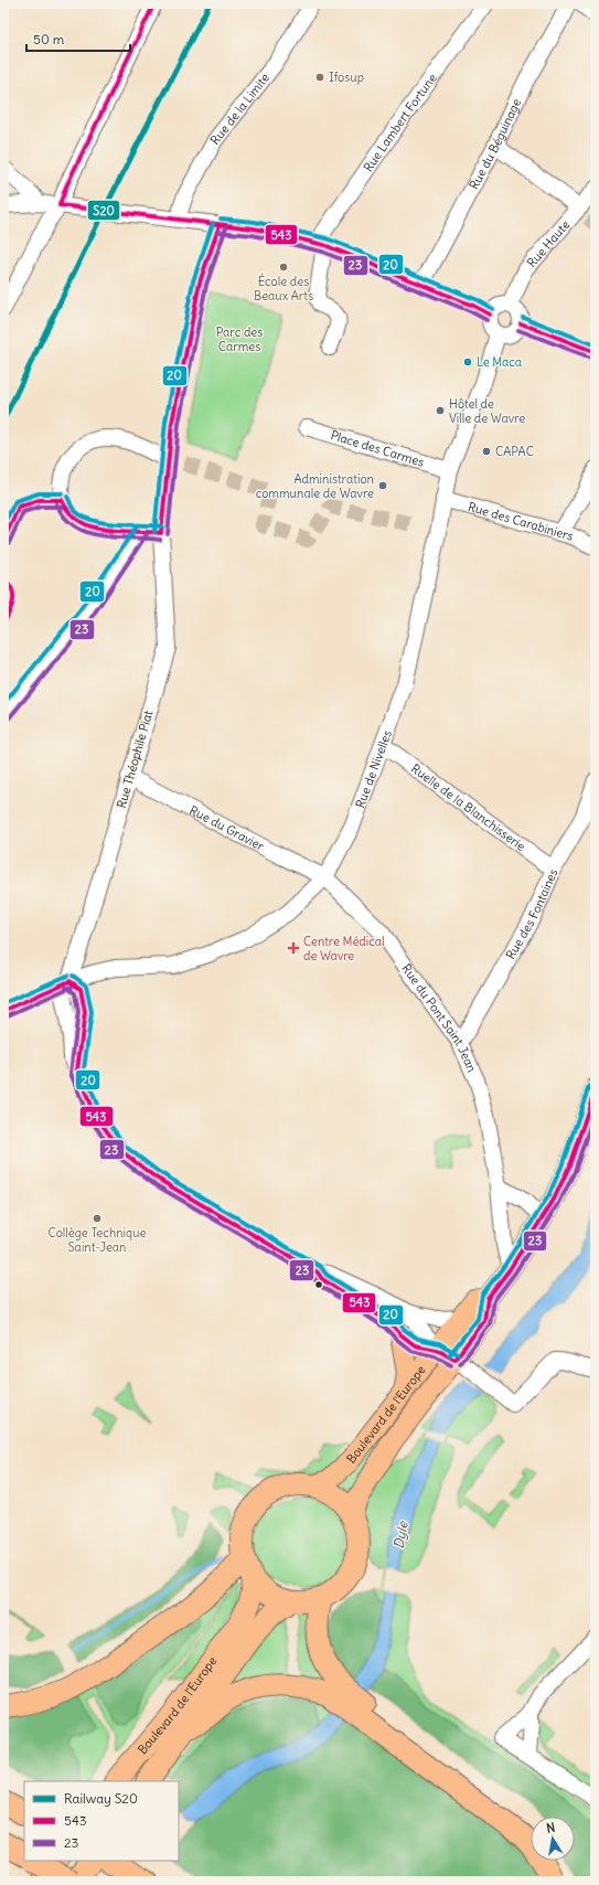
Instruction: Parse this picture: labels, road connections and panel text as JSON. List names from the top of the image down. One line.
{"streets":{"highway":["Boulevard de l'Europe"],"street":["Rue de la Limite","Rue Lambert Fortune","Rue du Béguinage","Rue Haute","Place des Carmes","Rue des Carabiniers","Rue Théophile Piat","Rue de Nivelles","Ruelle de la Blanchisserie","Rue du Gravier","Rue des Fontaines","Rue du Pont Saint Jean"]},"crossings":[["Rue Haute","Rue de Nivelles"],["Place des Carmes","Rue de Nivelles"],["Rue des Carabiniers","Rue de Nivelles"],["Rue Théophile Piat","Rue de Nivelles"],["Rue Théophile Piat","Rue du Gravier"],["Rue de Nivelles","Ruelle de la Blanchisserie"],["Rue de Nivelles","Rue du Gravier"],["Rue de Nivelles","Rue du Pont Saint Jean"],["Ruelle de la Blanchisserie","Rue des Fontaines"],["Rue du Gravier","Rue du Pont Saint Jean"],["Rue des Fontaines","Rue du Pont Saint Jean"],["Rue du Pont Saint Jean","Boulevard de l'Europe"]],"water":["Dyle"],"parks":["Parc des Carmes"],"places":{"other":["Ifosup","École des Beaux Arts","Le Maca","Hôtel de Ville de Wavre","CAPAC","Administration communale de Wavre","Collège Technique Saint-Jean"],"health":["Centre Médical de Wavre"]},"lines":["rail line S20","transit line 543","transit line 20","transit line 23"],"legend":["Railway S20","543","23"],"scale_bar":"50 m","north":"top"}
